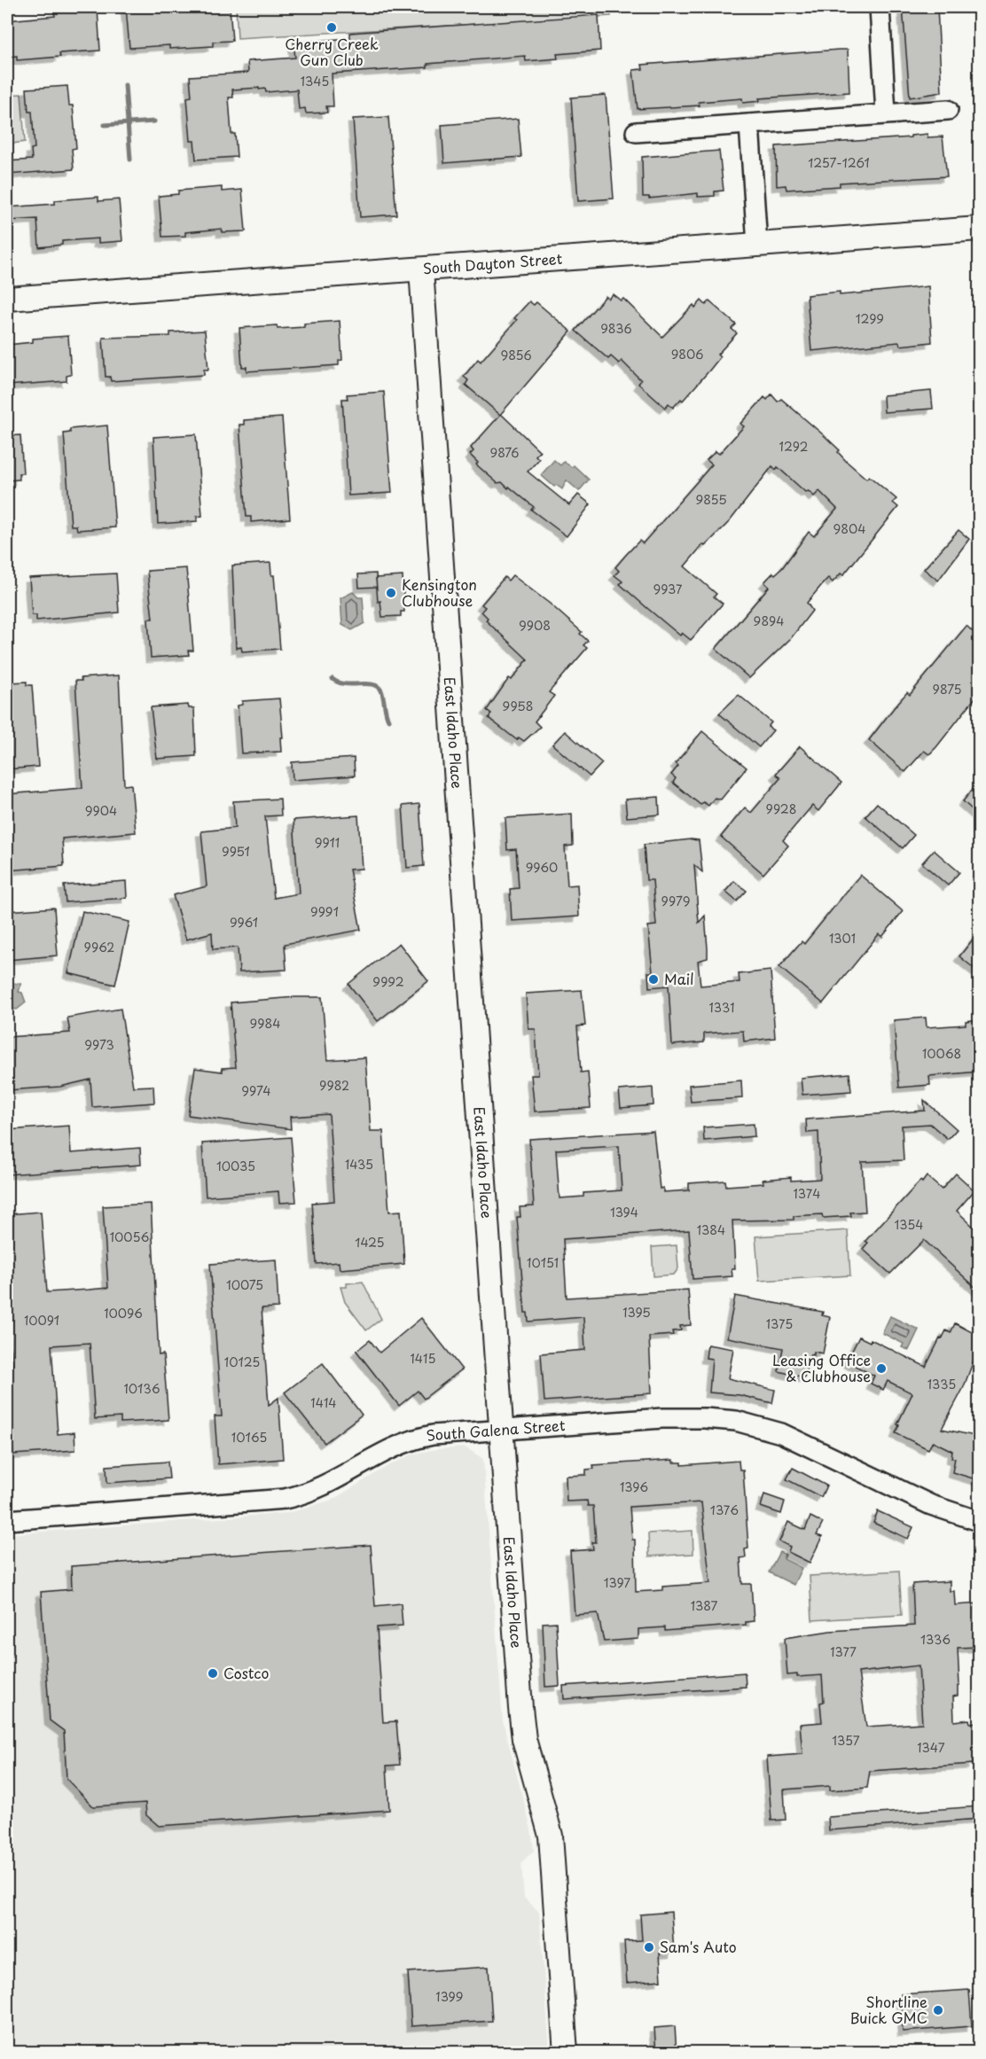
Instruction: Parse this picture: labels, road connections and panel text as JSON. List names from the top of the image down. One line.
{"streets":{"street":["South Dayton Street","East Idaho Place","South Galena Street"]},"crossings":[["South Dayton Street","East Idaho Place"],["East Idaho Place","South Galena Street"]],"places":["Cherry Creek Gun Club","Kensington Clubhouse","Mail","Leasing Office & Clubhouse","Costco","Sam's Auto","Shortline Buick GMC"],"house_numbers":["1345","1257-1261","1299","9836","9806","9856","1292","9876","9855","9804","9937","9894","9908","9875","9958","9928","9904","9911","9951","9960","9979","9991","9961","1301","9962","9992","1331","9984","9973","10068","9982","9974","1435","10035","1374","1394","1354","1384","10056","1425","10151","10075","1395","10096","10091","1375","1415","10125","1335","10136","1414","10165","1396","1376","1397","1387","1336","1377","1357","1347","1399"]}
